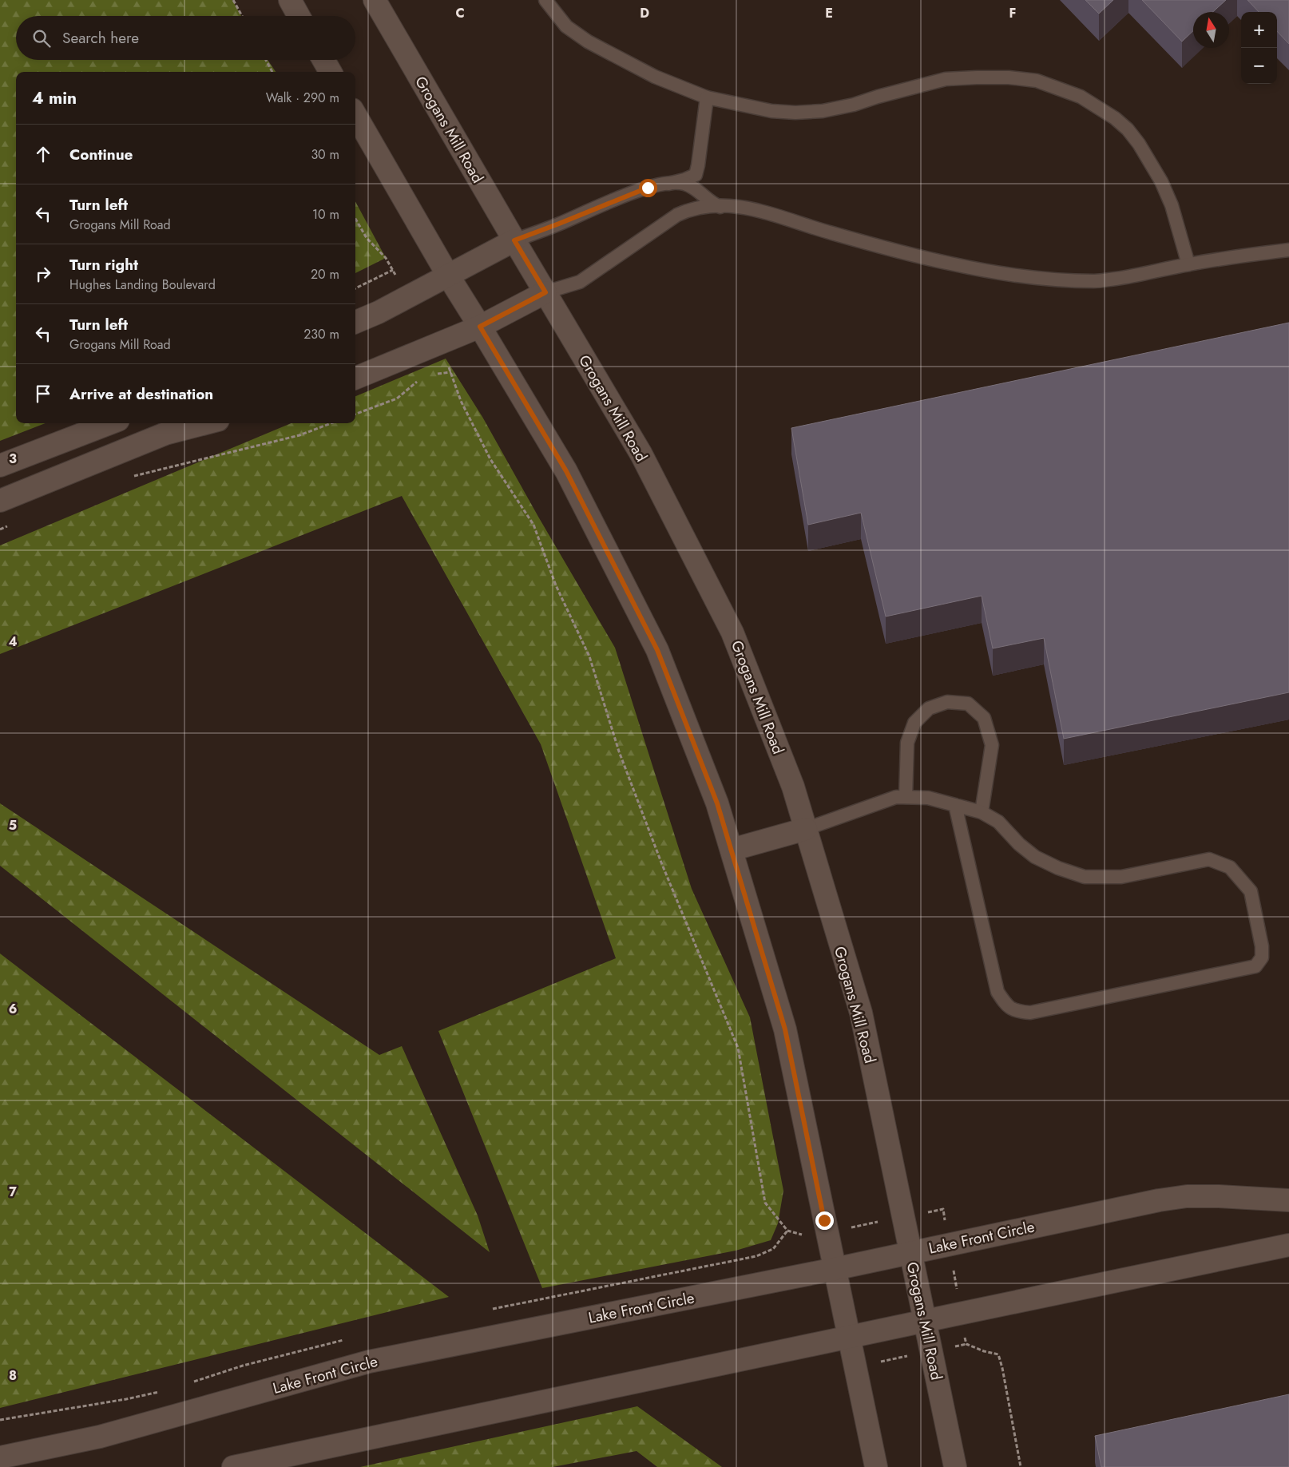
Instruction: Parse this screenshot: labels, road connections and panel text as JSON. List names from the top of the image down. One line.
{"streets":{"main road":["Grogans Mill Road","Lake Front Circle"]},"crossings":[["Grogans Mill Road","Lake Front Circle"]],"north":"top","page":{"map_buttons":["+","−"],"search":"Search here","heading":["4 min","Walk · 290 m"],"list":[["Continue","30 m"],["Turn left","Grogans Mill Road","10 m"],["Turn right","Hughes Landing Boulevard","20 m"],["Turn left","Grogans Mill Road","230 m"],"Arrive at destination"]},"grid":{"columns":["C","D","E","F"],"rows":["3","4","5","6","7","8"]}}
